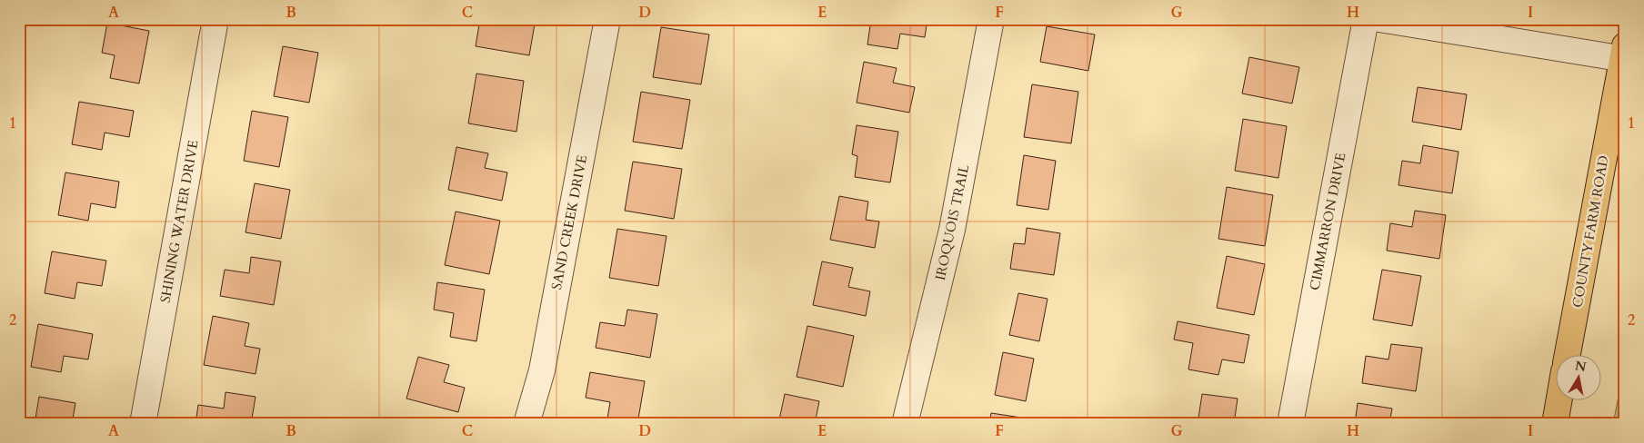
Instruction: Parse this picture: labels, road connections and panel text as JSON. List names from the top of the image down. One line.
{"streets":{"main road":["COUNTY FARM ROAD"],"street":["SHINING WATER DRIVE","CIMMARRON DRIVE","SAND CREEK DRIVE","IROQUOIS TRAIL"]},"north":"top","grid":{"columns":["A","B","C","D","E","F","G","H","I"],"rows":["1","2"]}}
